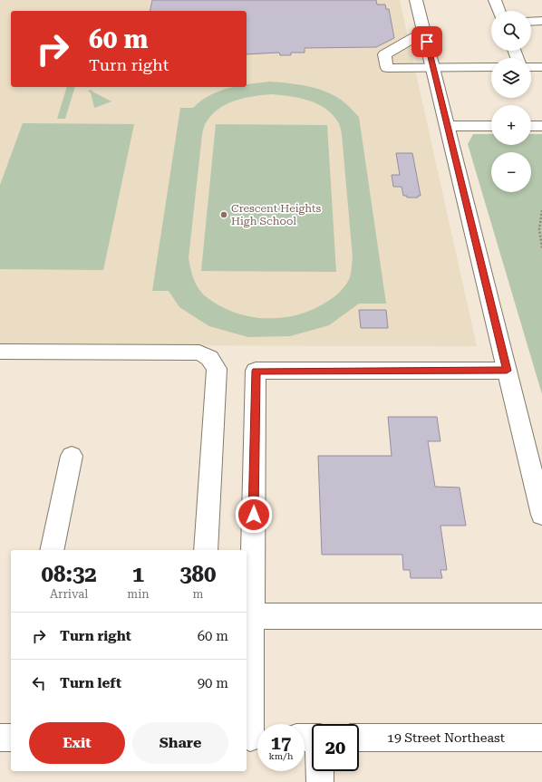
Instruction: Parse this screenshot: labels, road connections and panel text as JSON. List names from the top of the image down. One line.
{"streets":{"main road":["19 Street Northeast"]},"places":["Crescent Heights High School"],"page":{"map_buttons":["+","−"],"turn":["60 m","Turn right"],"eta":["08:32","Arrival","1","min","380","m"],"list":[{"name":"Turn right","value":"60 m"},{"name":"Turn left","value":"90 m"}],"buttons":["Exit","Share"],"speed":"17 km/h","limit":"20"}}
